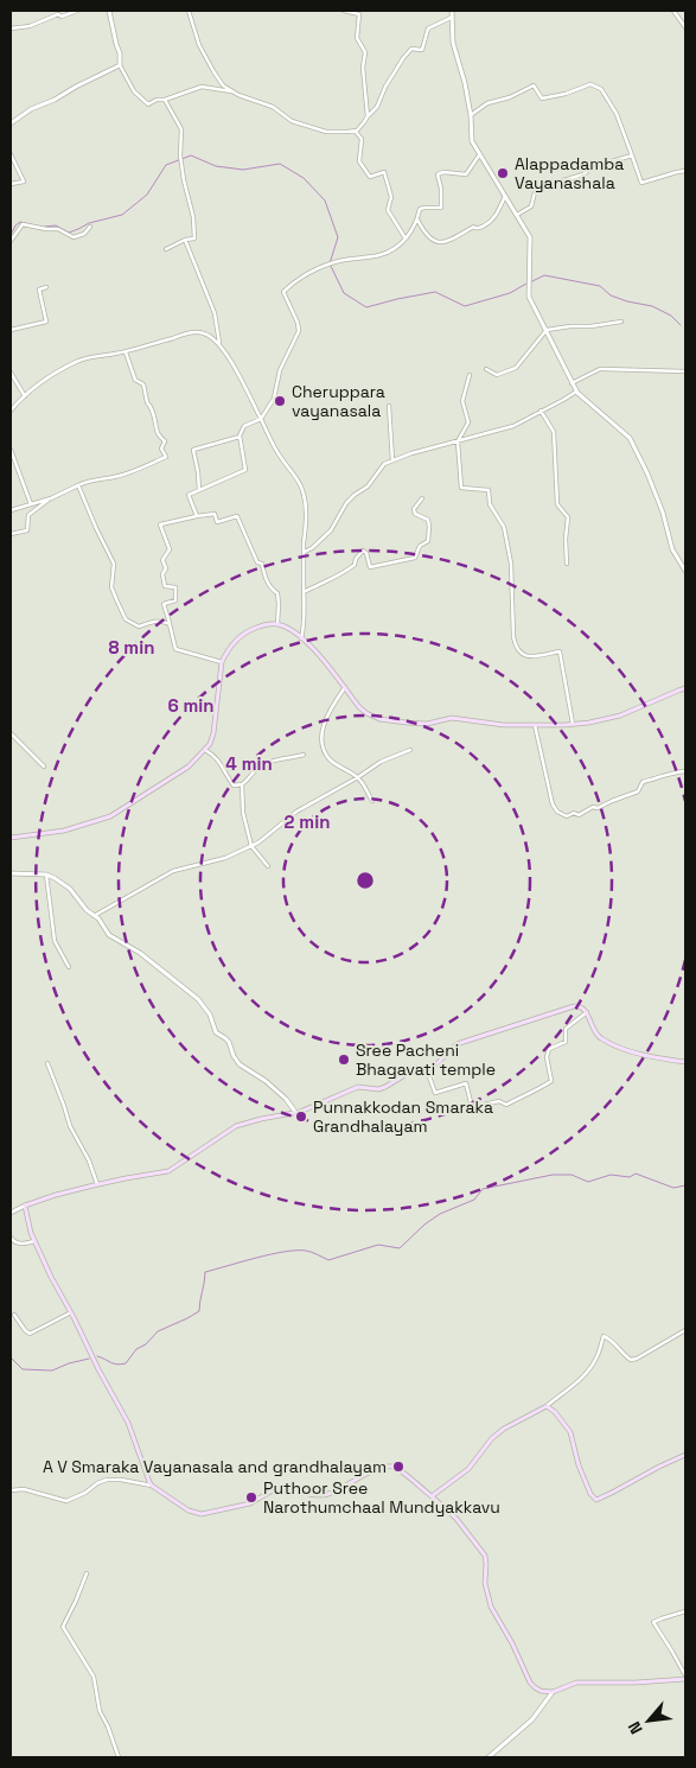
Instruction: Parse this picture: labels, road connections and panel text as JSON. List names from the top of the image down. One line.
{"places":["Alappadamba Vayanashala","Cheruppara vayanasala","Sree Pacheni Bhagavati temple","Punnakkodan Smaraka Grandhalayam","A V Smaraka Vayanasala and grandhalayam","Puthoor Sree Narothumchaal Mundyakkavu"],"north":"bottom left","rings":["8 min","6 min","4 min","2 min"]}
